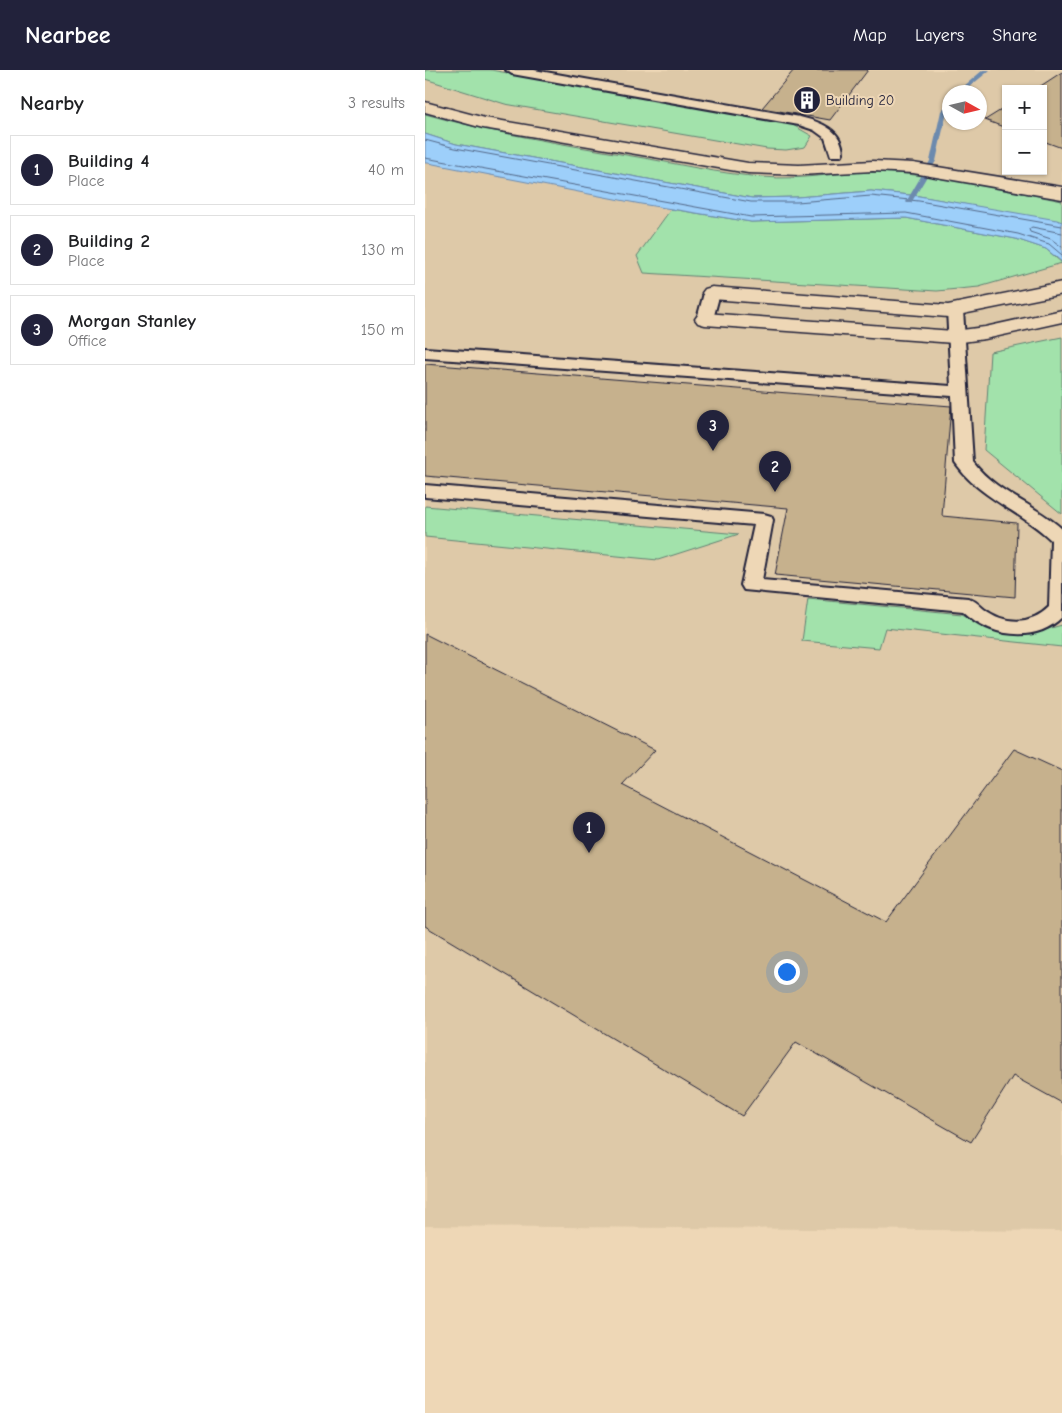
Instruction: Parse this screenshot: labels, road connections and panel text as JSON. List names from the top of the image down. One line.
{"places":{"building":["Building 20"]},"north":"right","page":{"header":"Nearbee","nav":["Map","Layers","Share"],"heading":["Nearby","3 results"],"map_buttons":["+","−"],"list":[{"mark":"1","name":"Building 4","note":"Place","value":"40 m"},{"mark":"2","name":"Building 2","note":"Place","value":"130 m"},{"mark":"3","name":"Morgan Stanley","note":"Office","value":"150 m"}],"pins":["3","2","1"]}}
